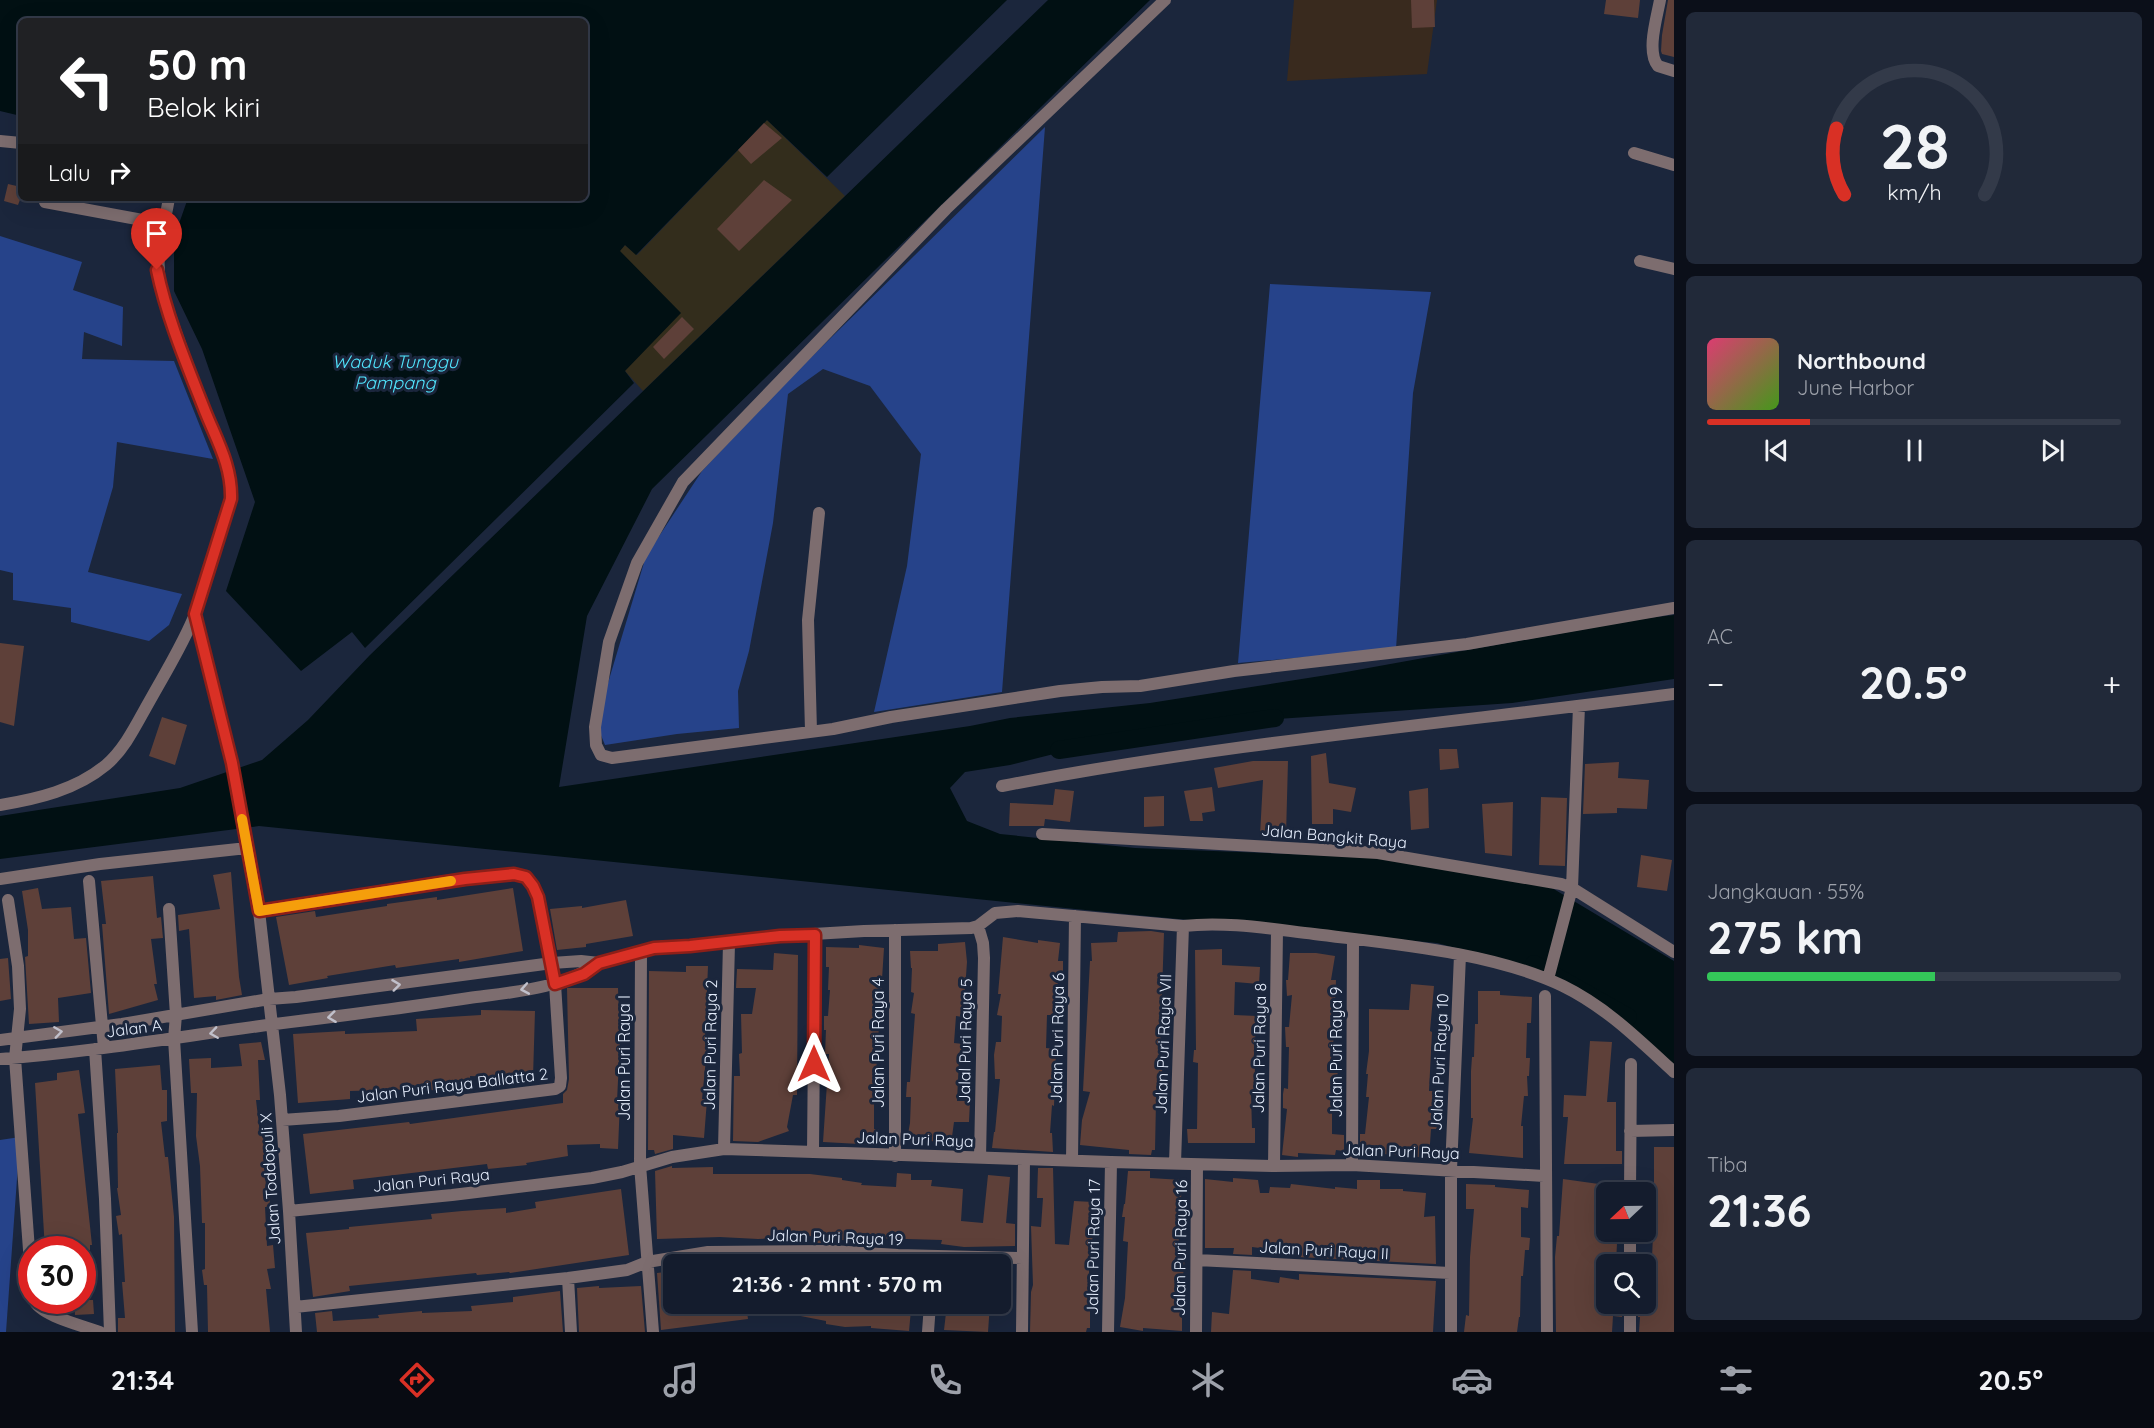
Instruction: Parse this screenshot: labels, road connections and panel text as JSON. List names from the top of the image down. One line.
{"streets":{"street":["Jalan Bangkit Raya","Jalan A","Jalan Puri Raya 6","Jalal Puri Raya 5","Jalan Puri Raya 4","Jalan Puri Raya VII","Jalan Puri Raya 2","Jalan Puri Raya 8","Jalan Puri Raya 9","Jalan Puri Raya I","Jalan Puri Raya 10","Jalan Puri Raya Ballatta 2","Jalan Puri Raya","Jalan Toddopuli X","Jalan Puri Raya 19","Jalan Puri Raya 17","Jalan Puri Raya 16","Jalan Puri Raya II"]},"crossings":[["Jalan A","Jalan Puri Raya Ballatta 2"],["Jalan A","Jalan Toddopuli X"],["Jalan Puri Raya 6","Jalan Puri Raya"],["Jalal Puri Raya 5","Jalan Puri Raya"],["Jalan Puri Raya 4","Jalan Puri Raya"],["Jalan Puri Raya VII","Jalan Puri Raya"],["Jalan Puri Raya 2","Jalan Puri Raya"],["Jalan Puri Raya 8","Jalan Puri Raya"],["Jalan Puri Raya 9","Jalan Puri Raya"],["Jalan Puri Raya I","Jalan Puri Raya"],["Jalan Puri Raya I","Jalan Puri Raya 19"],["Jalan Puri Raya 10","Jalan Puri Raya"],["Jalan Puri Raya 10","Jalan Puri Raya II"],["Jalan Puri Raya Ballatta 2","Jalan Toddopuli X"],["Jalan Puri Raya","Jalan Toddopuli X"],["Jalan Puri Raya","Jalan Puri Raya 17"],["Jalan Puri Raya","Jalan Puri Raya 16"],["Jalan Toddopuli X","Jalan Puri Raya 19"],["Jalan Puri Raya 16","Jalan Puri Raya II"]],"water":["Waduk Tunggu Pampang"],"north":"left","page":{"turn":["50 m","Belok kiri"],"then":"Lalu","song":["Northbound","June Harbor"],"tile":["AC",["Jangkauan · 55%","275 km"],["Tiba","21:36"]],"heat":["−","20.5°","+"],"limit":"30","trip":"21:36 · 2 mnt · 570 m","tabs":["21:34","20.5°"],"gauge":["28","km/h"]}}
